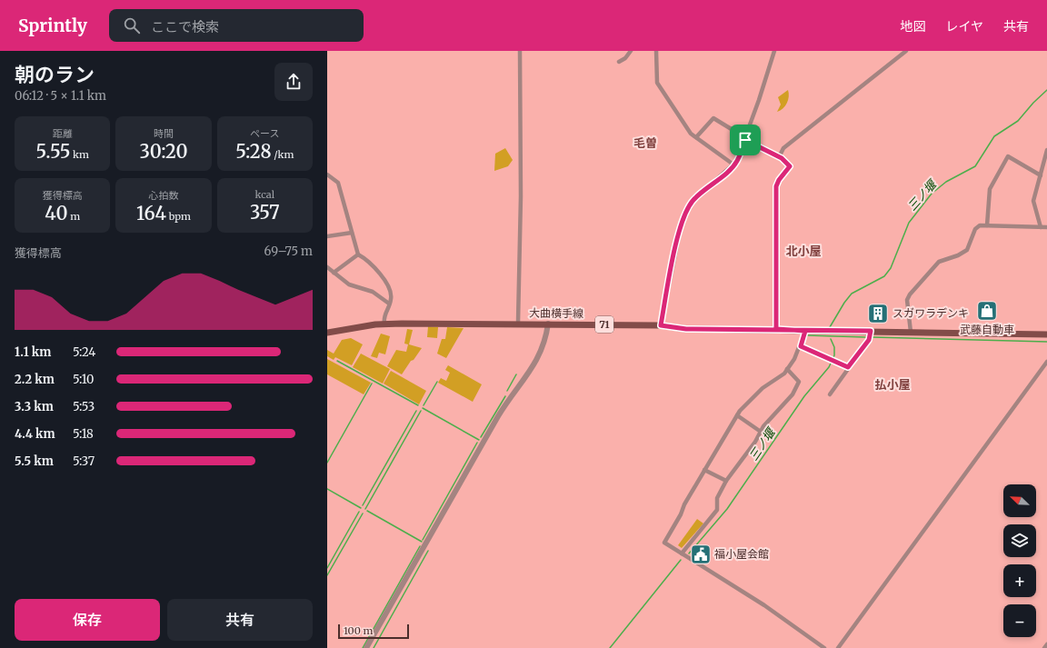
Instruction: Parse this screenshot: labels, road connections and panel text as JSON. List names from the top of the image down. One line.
{"streets":{"main road":["大曲横手線","71"]},"districts":["毛曽","北小屋","払小屋"],"water":["三ノ堰"],"places":{"shop":["武藤自動車"],"building":["スガワラデンキ"],"public building":["福小屋会館"]},"scale_bar":"100 m","north":"top left","page":{"header":"Sprintly","search":"ここで検索","nav":["地図","レイヤ","共有"],"heading":["朝のラン","06:12 · 5 × 1.1 km"],"stats":[["距離","5.55 km"],["時間","30:20"],["ペース","5:28 /km"],["獲得標高","40 m"],["心拍数","164 bpm"],["kcal","357"]],"chart":["獲得標高","69–75 m"],"list":[{"name":"1.1 km","note":"5:24"},{"name":"2.2 km","note":"5:10"},{"name":"3.3 km","note":"5:53"},{"name":"4.4 km","note":"5:18"},{"name":"5.5 km","note":"5:37"}],"map_buttons":["+","−"],"buttons":["保存","共有"],"scale":"100 m"}}
